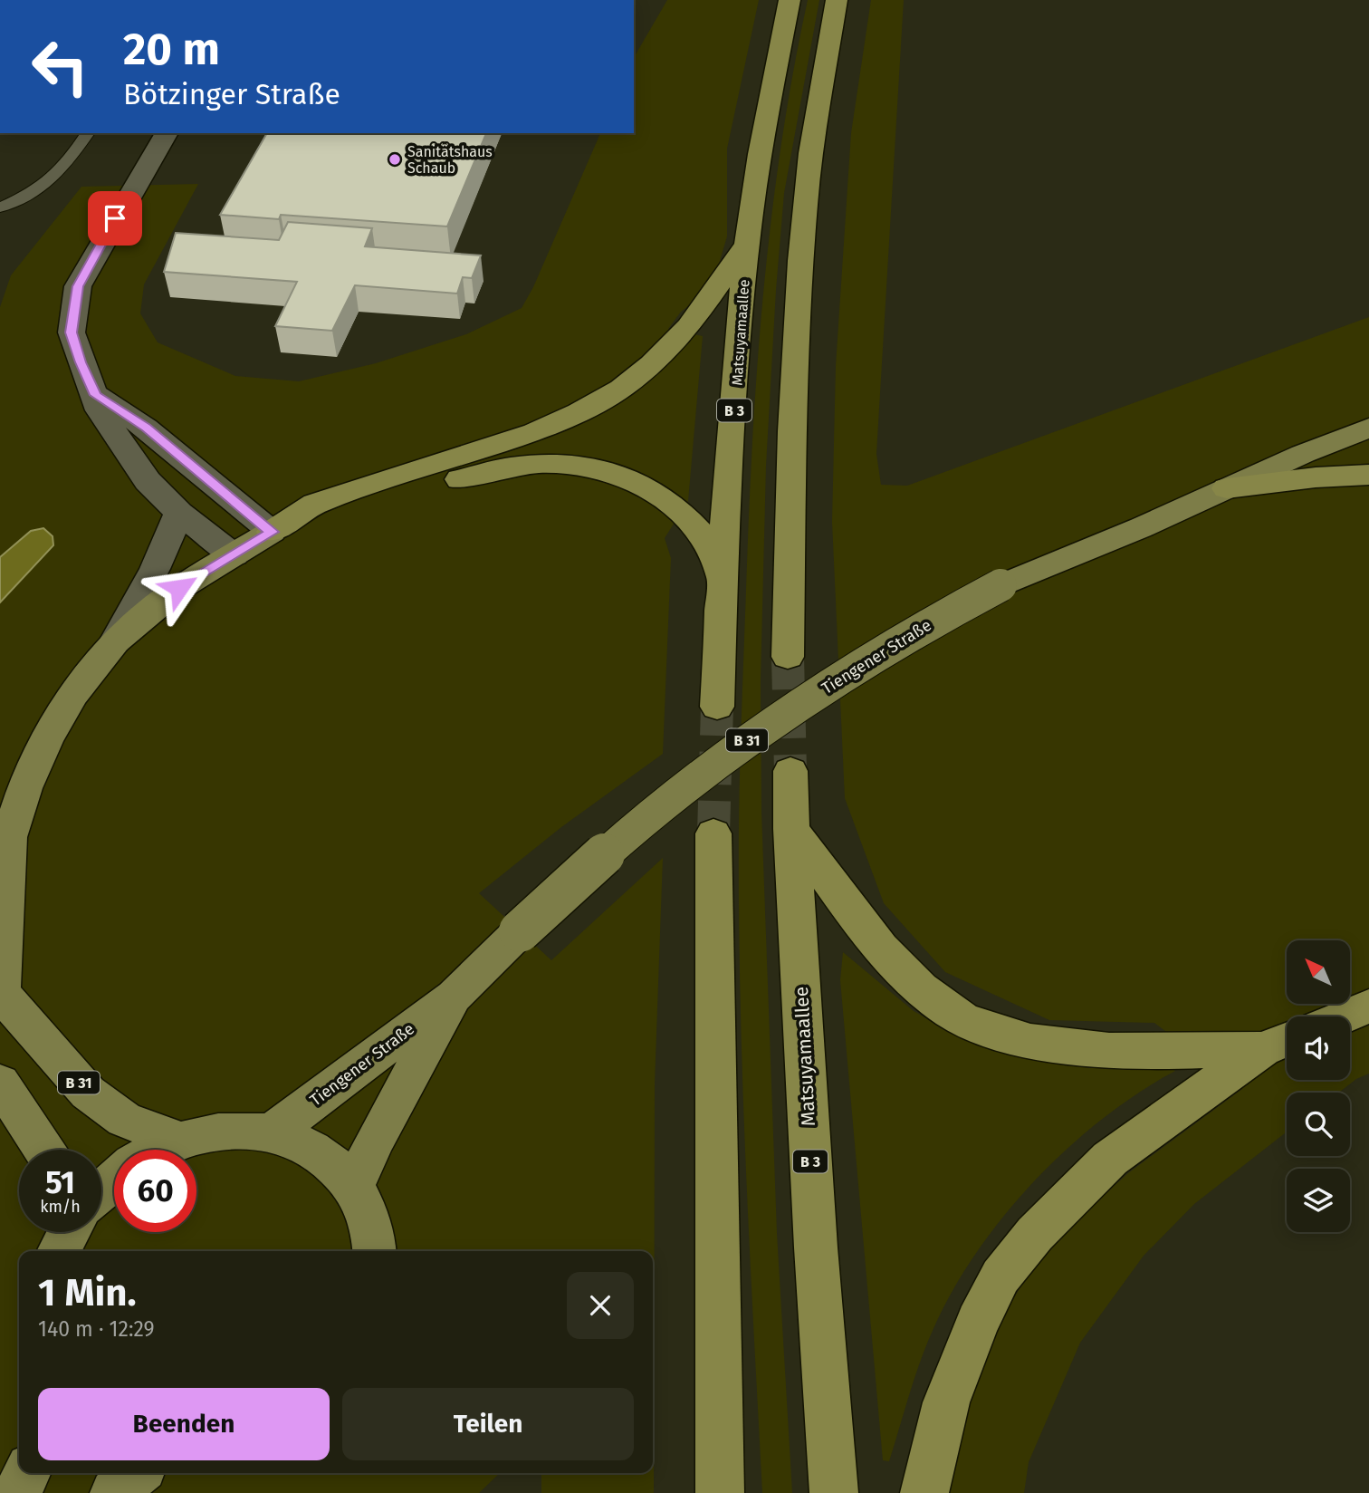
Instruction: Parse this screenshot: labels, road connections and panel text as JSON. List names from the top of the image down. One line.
{"streets":{"highway":["Matsuyamaallee","B 3","B 31"],"main road":["Tiengener Straße"]},"crossings":[["Tiengener Straße","B 31"]],"places":["Sanitätshaus Schaub"],"north":"top left","page":{"turn":["20 m","Bötzinger Straße"],"speed":"51 km/h","limit":"60","heading":["1 Min.","140 m · 12:29"],"buttons":["Beenden","Teilen"]}}
